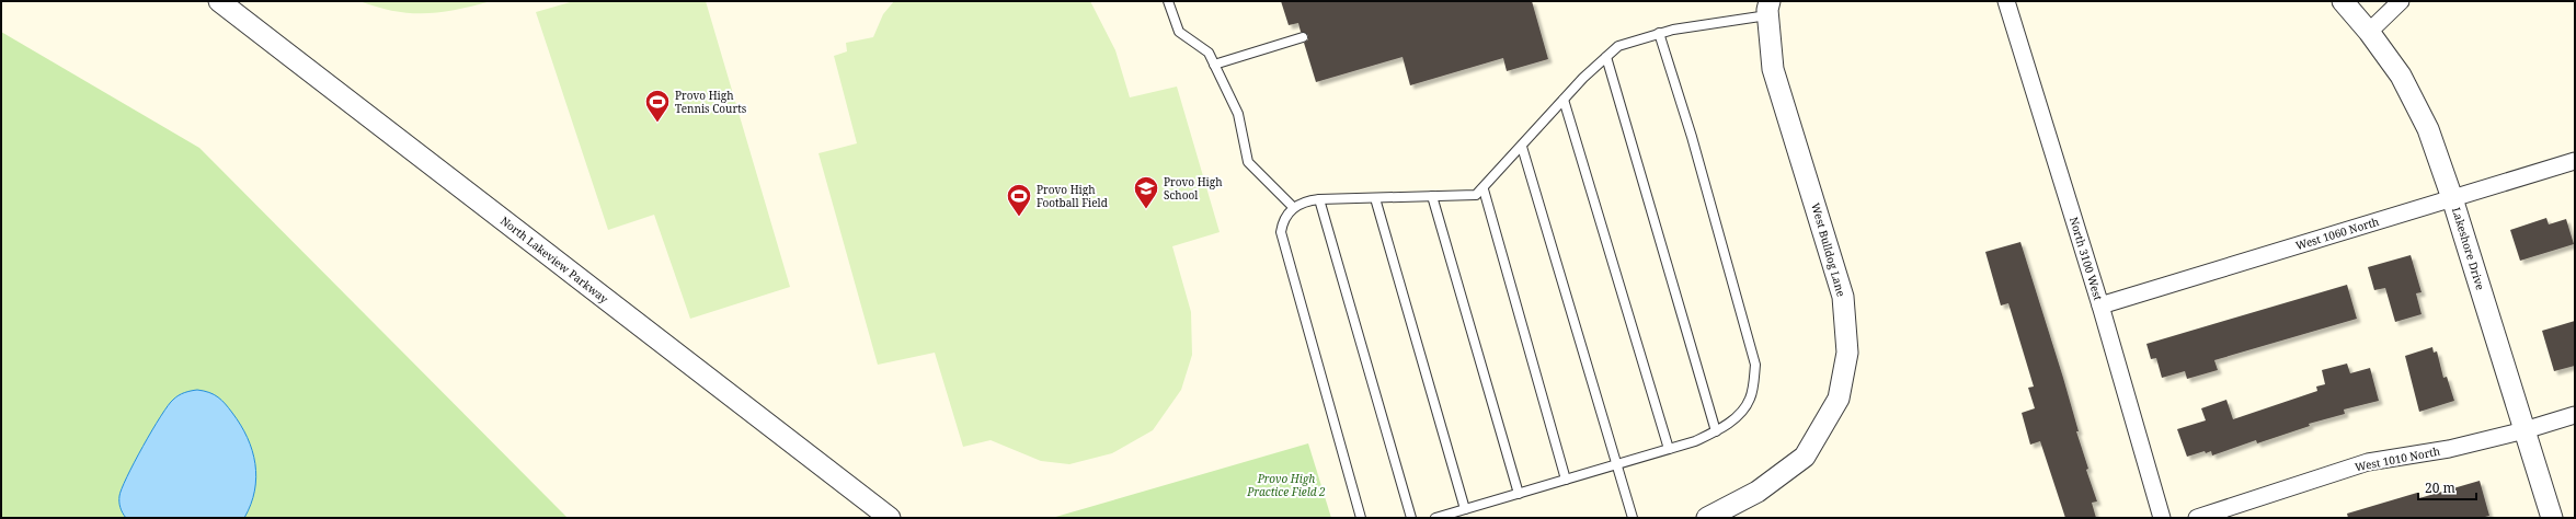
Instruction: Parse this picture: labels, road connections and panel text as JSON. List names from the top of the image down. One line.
{"streets":{"street":["West 1060 North","Lakeshore Drive","West Bulldog Lane","North 3100 West","North Lakeview Parkway","West 1010 North"]},"crossings":[["West 1060 North","Lakeshore Drive"],["West 1060 North","North 3100 West"],["Lakeshore Drive","West 1010 North"]],"parks":["Provo High Practice Field 2"],"places":{"sports":["Provo High Tennis Courts","Provo High Football Field"],"school or university":["Provo High School"]},"scale_bar":"20 m"}
